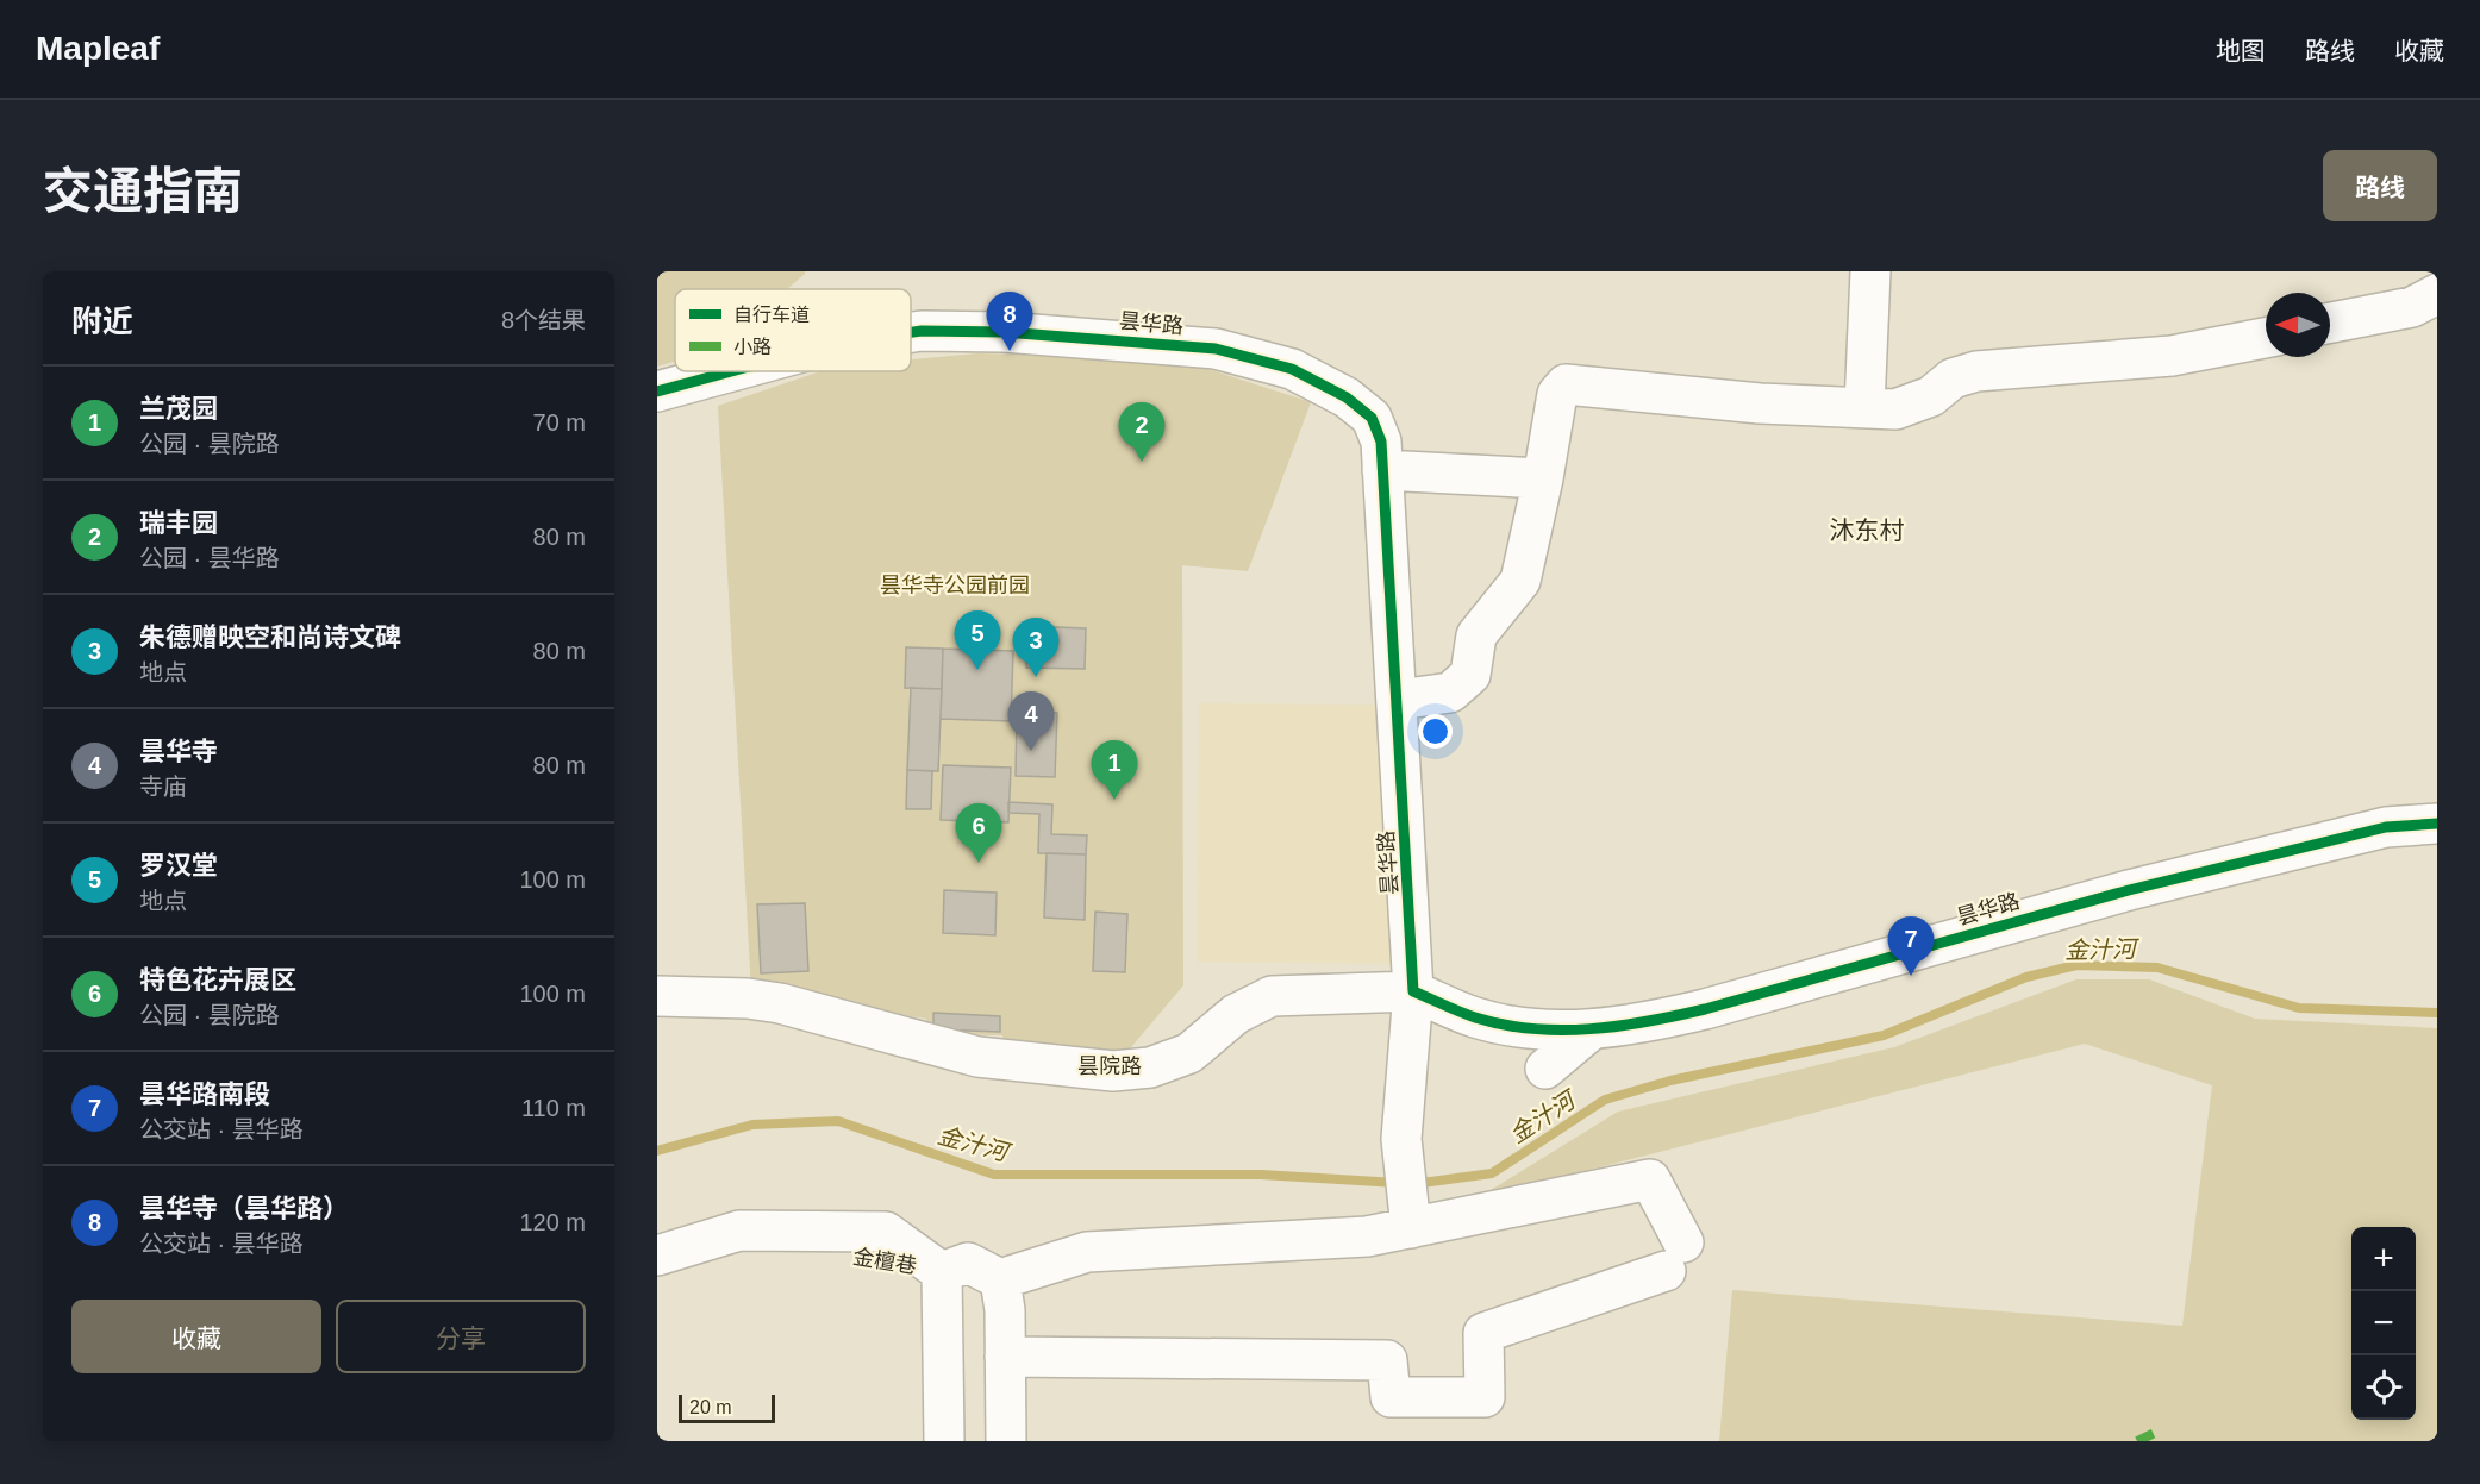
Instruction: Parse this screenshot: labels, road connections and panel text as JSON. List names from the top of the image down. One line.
{"streets":{"street":["昙华路","昙院路","金檀巷"]},"crossings":[["昙华路","昙院路"]],"districts":["沐东村"],"water":["金汁河"],"parks":["昙华寺公园前园"],"legend":["自行车道","小路"],"scale_bar":"20 m","north":"left","page":{"header":"Mapleaf","nav":["地图","路线","收藏"],"title":"交通指南","buttons":["路线",["收藏","分享"]],"heading":["附近","8个结果"],"pins":["8","2","5","3","4","1","6","7"],"list":[{"mark":"1","name":"兰茂园","note":"公园 · 昙院路","value":"70 m"},{"mark":"2","name":"瑞丰园","note":"公园 · 昙华路","value":"80 m"},{"mark":"3","name":"朱德赠映空和尚诗文碑","note":"地点","value":"80 m"},{"mark":"4","name":"昙华寺","note":"寺庙","value":"80 m"},{"mark":"5","name":"罗汉堂","note":"地点","value":"100 m"},{"mark":"6","name":"特色花卉展区","note":"公园 · 昙院路","value":"100 m"},{"mark":"7","name":"昙华路南段","note":"公交站 · 昙华路","value":"110 m"},{"mark":"8","name":"昙华寺（昙华路）","note":"公交站 · 昙华路","value":"120 m"}],"map_buttons":["+","−"],"scale":"20 m"}}
